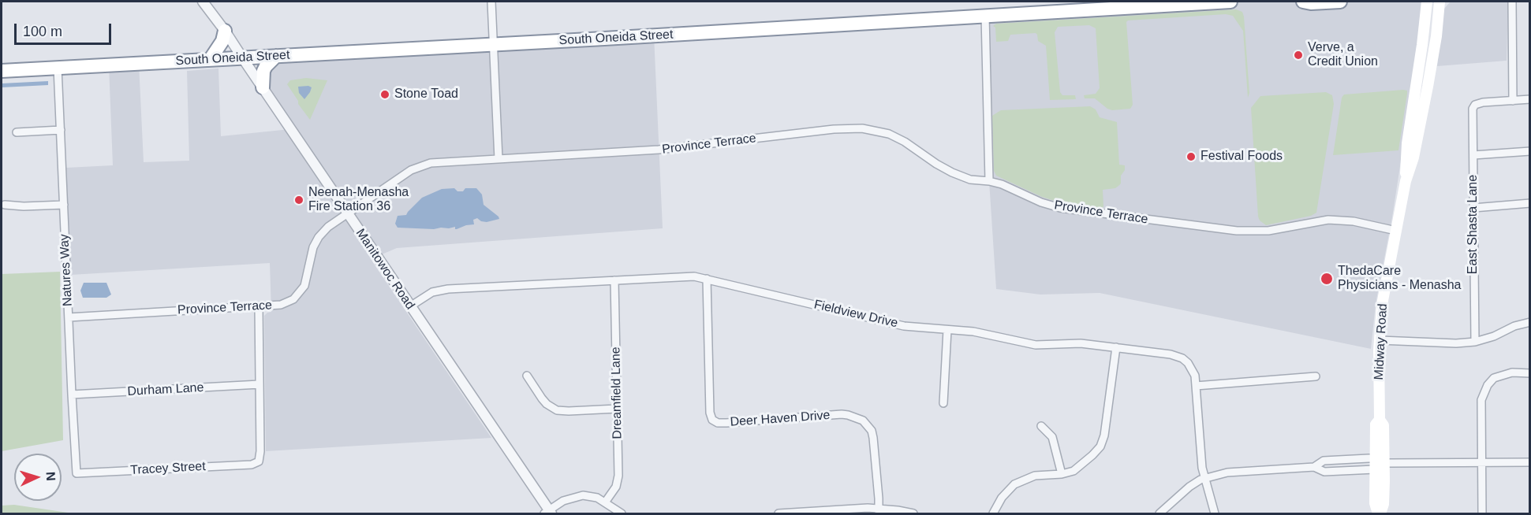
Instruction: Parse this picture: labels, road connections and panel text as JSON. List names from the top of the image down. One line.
{"streets":{"highway":["South Oneida Street"],"main road":["Midway Road"],"street":["Province Terrace","East Shasta Lane","Manitowoc Road","Natures Way","Fieldview Drive","Durham Lane","Dreamfield Lane","Deer Haven Drive","Tracey Street"]},"crossings":[["South Oneida Street","Manitowoc Road"],["South Oneida Street","Natures Way"],["Province Terrace","Manitowoc Road"],["Province Terrace","Natures Way"],["Province Terrace","Midway Road"],["Manitowoc Road","Fieldview Drive"],["Natures Way","Durham Lane"],["Natures Way","Tracey Street"],["Fieldview Drive","Dreamfield Lane"],["Fieldview Drive","Deer Haven Drive"],["Durham Lane","Tracey Street"]],"places":["Verve, a Credit Union","Stone Toad","Festival Foods","Neenah-Menasha Fire Station 36","ThedaCare Physicians - Menasha"],"scale_bar":"100 m","north":"right"}
